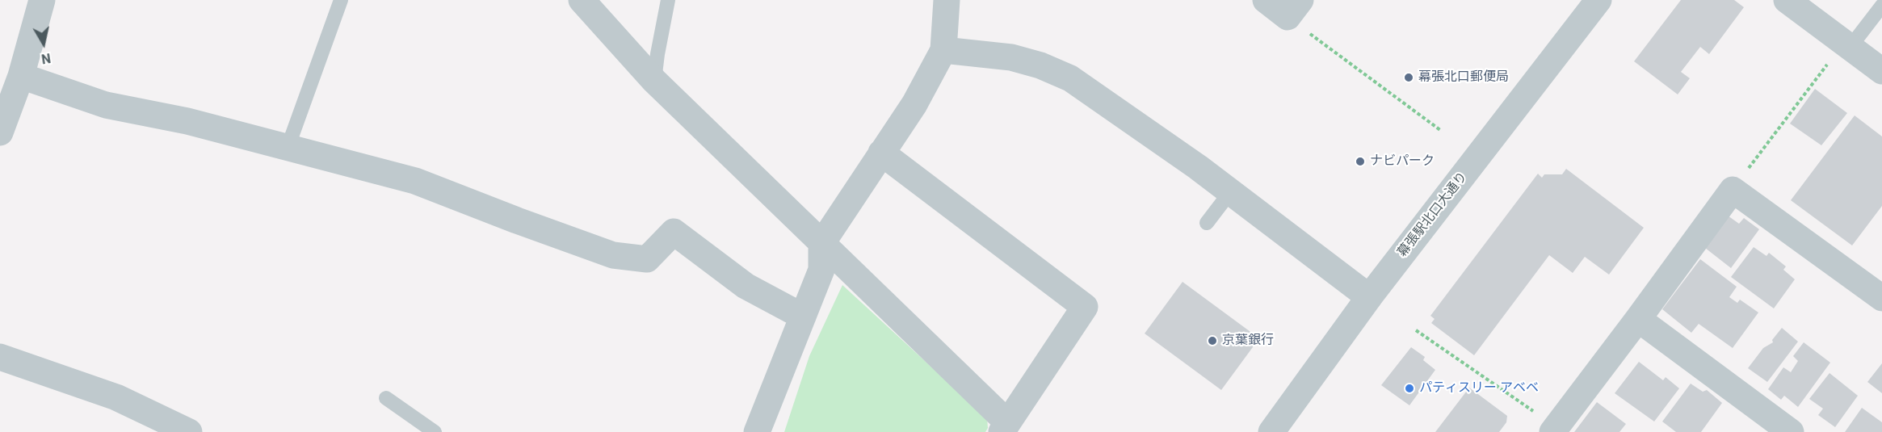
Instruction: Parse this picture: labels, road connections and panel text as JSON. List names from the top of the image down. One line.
{"streets":{"street":["幕張駅北口大通り"]},"places":["幕張北口郵便局","ナビパーク","京葉銀行","パティスリー アベベ"],"north":"bottom"}
